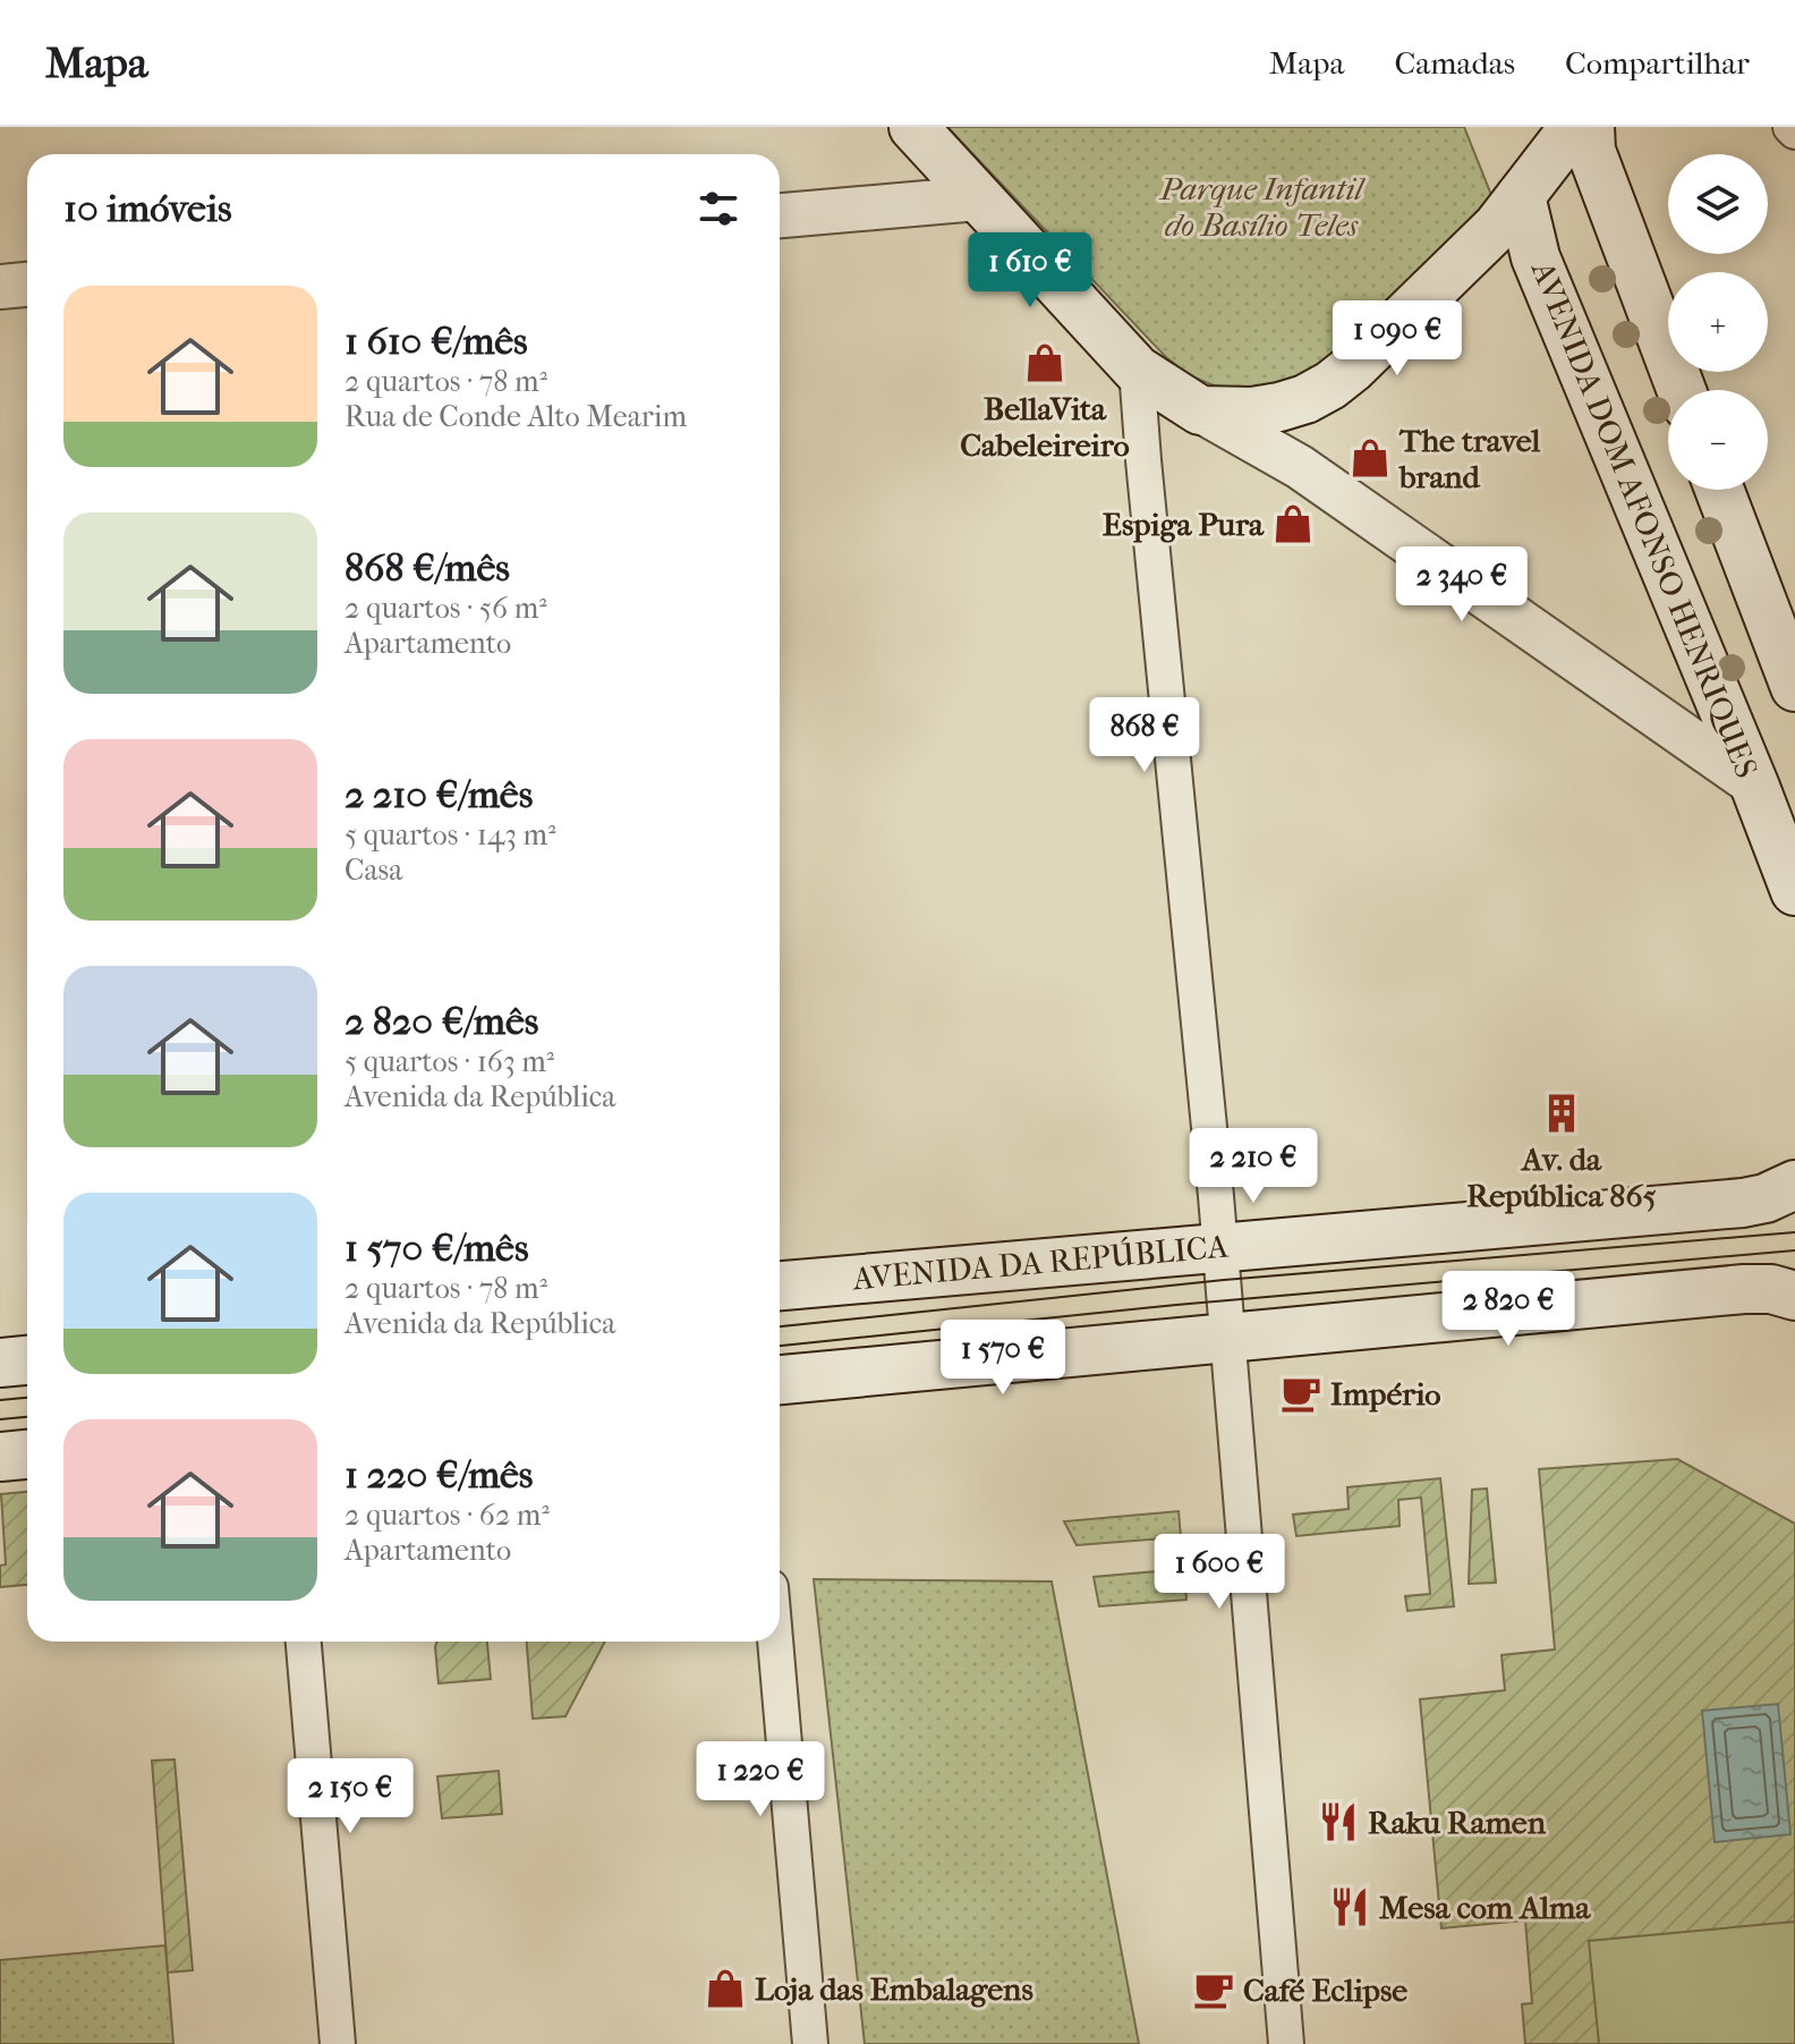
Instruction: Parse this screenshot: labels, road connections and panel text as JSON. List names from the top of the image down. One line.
{"streets":{"main road":["AVENIDA DOM AFONSO HENRIQUES","AVENIDA DA REPÚBLICA"]},"parks":["Parque Infantil do Basílio Teles"],"places":{"shop":["BellaVita Cabeleireiro","The travel brand","Espiga Pura","Loja das Embalagens"],"building":["Av. da República 865"],"cafe":["Império","Café Eclipse"],"restaurant":["Raku Ramen","Mesa com Alma"]},"page":{"header":"Mapa","nav":["Mapa","Camadas","Compartilhar"],"map_buttons":["+","−"],"heading":"10 imóveis","price":["1 610 €","1 090 €","2 340 €","868 €","2 210 €","2 820 €","1 570 €","1 600 €","1 220 €","2 150 €"],"list":[{"name":"1 610 €/mês","note":"2 quartos · 78 m² · Rua de Conde Alto Mearim"},{"name":"868 €/mês","note":"2 quartos · 56 m² · Apartamento"},{"name":"2 210 €/mês","note":"5 quartos · 143 m² · Casa"},{"name":"2 820 €/mês","note":"5 quartos · 163 m² · Avenida da República"},{"name":"1 570 €/mês","note":"2 quartos · 78 m² · Avenida da República"},{"name":"1 220 €/mês","note":"2 quartos · 62 m² · Apartamento"}]}}
